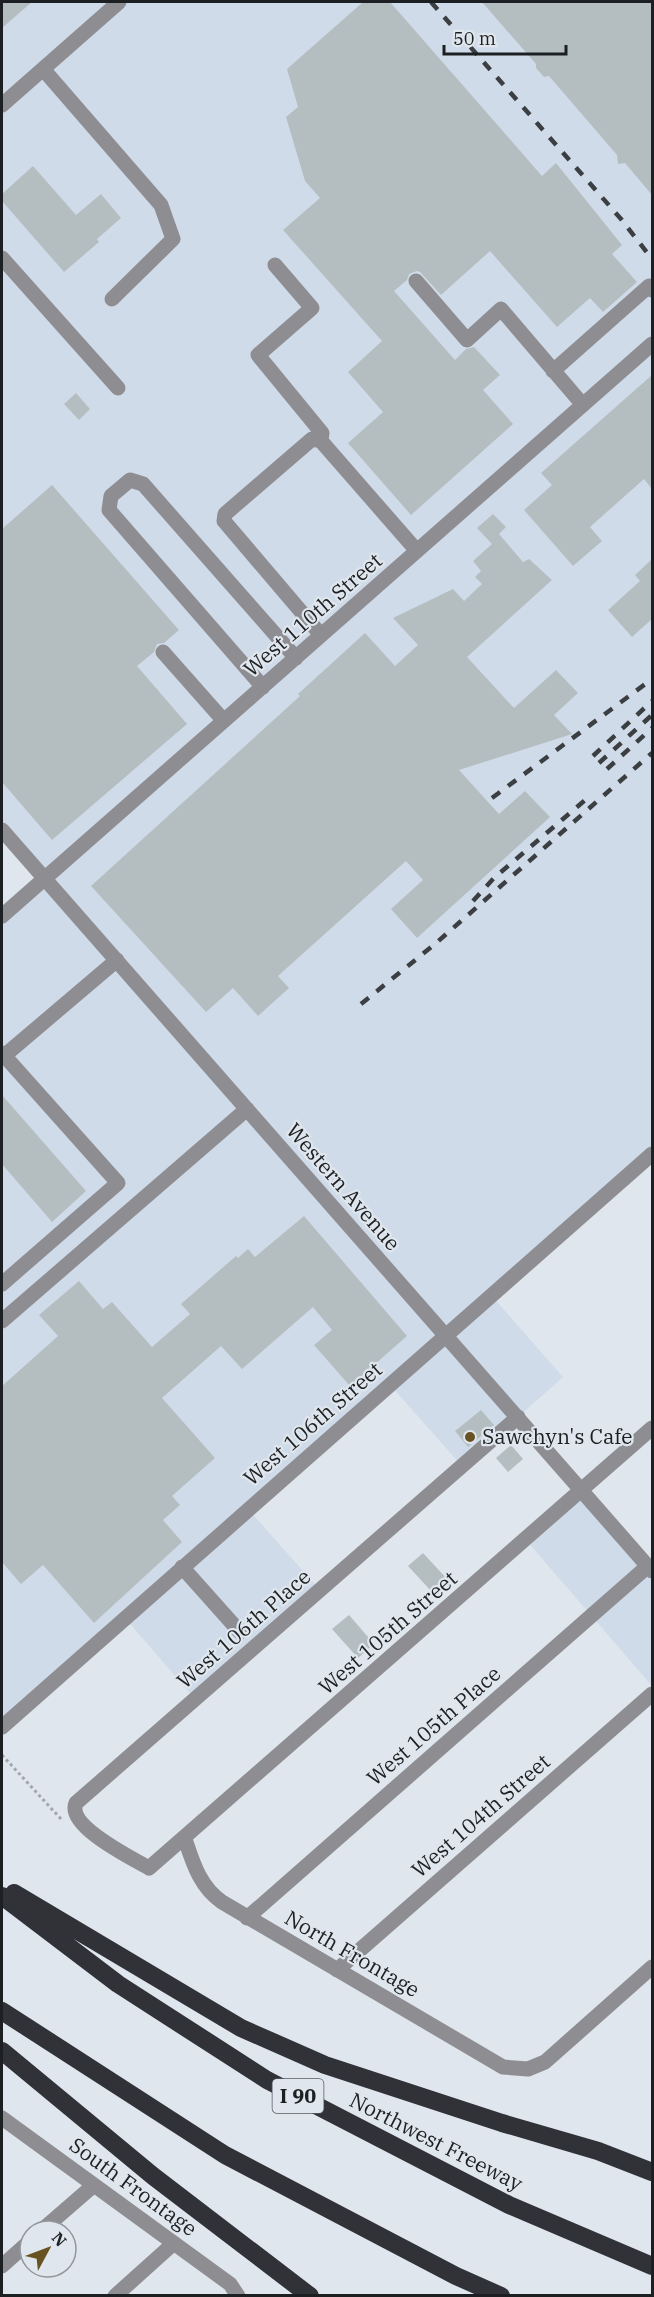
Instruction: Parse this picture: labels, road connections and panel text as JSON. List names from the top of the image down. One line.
{"streets":{"highway":["I 90","Northwest Freeway"],"street":["West 110th Street","Western Avenue","West 106th Street","West 106th Place","West 105th Street","West 105th Place","West 104th Street","North Frontage","South Frontage"]},"crossings":[["West 110th Street","Western Avenue"],["Western Avenue","West 106th Street"],["Western Avenue","West 106th Place"],["Western Avenue","West 105th Street"],["Western Avenue","West 105th Place"],["West 106th Place","West 105th Street"],["West 105th Street","North Frontage"],["West 105th Place","North Frontage"],["West 104th Street","North Frontage"]],"places":["Sawchyn's Cafe"],"scale_bar":"50 m","north":"top right"}
